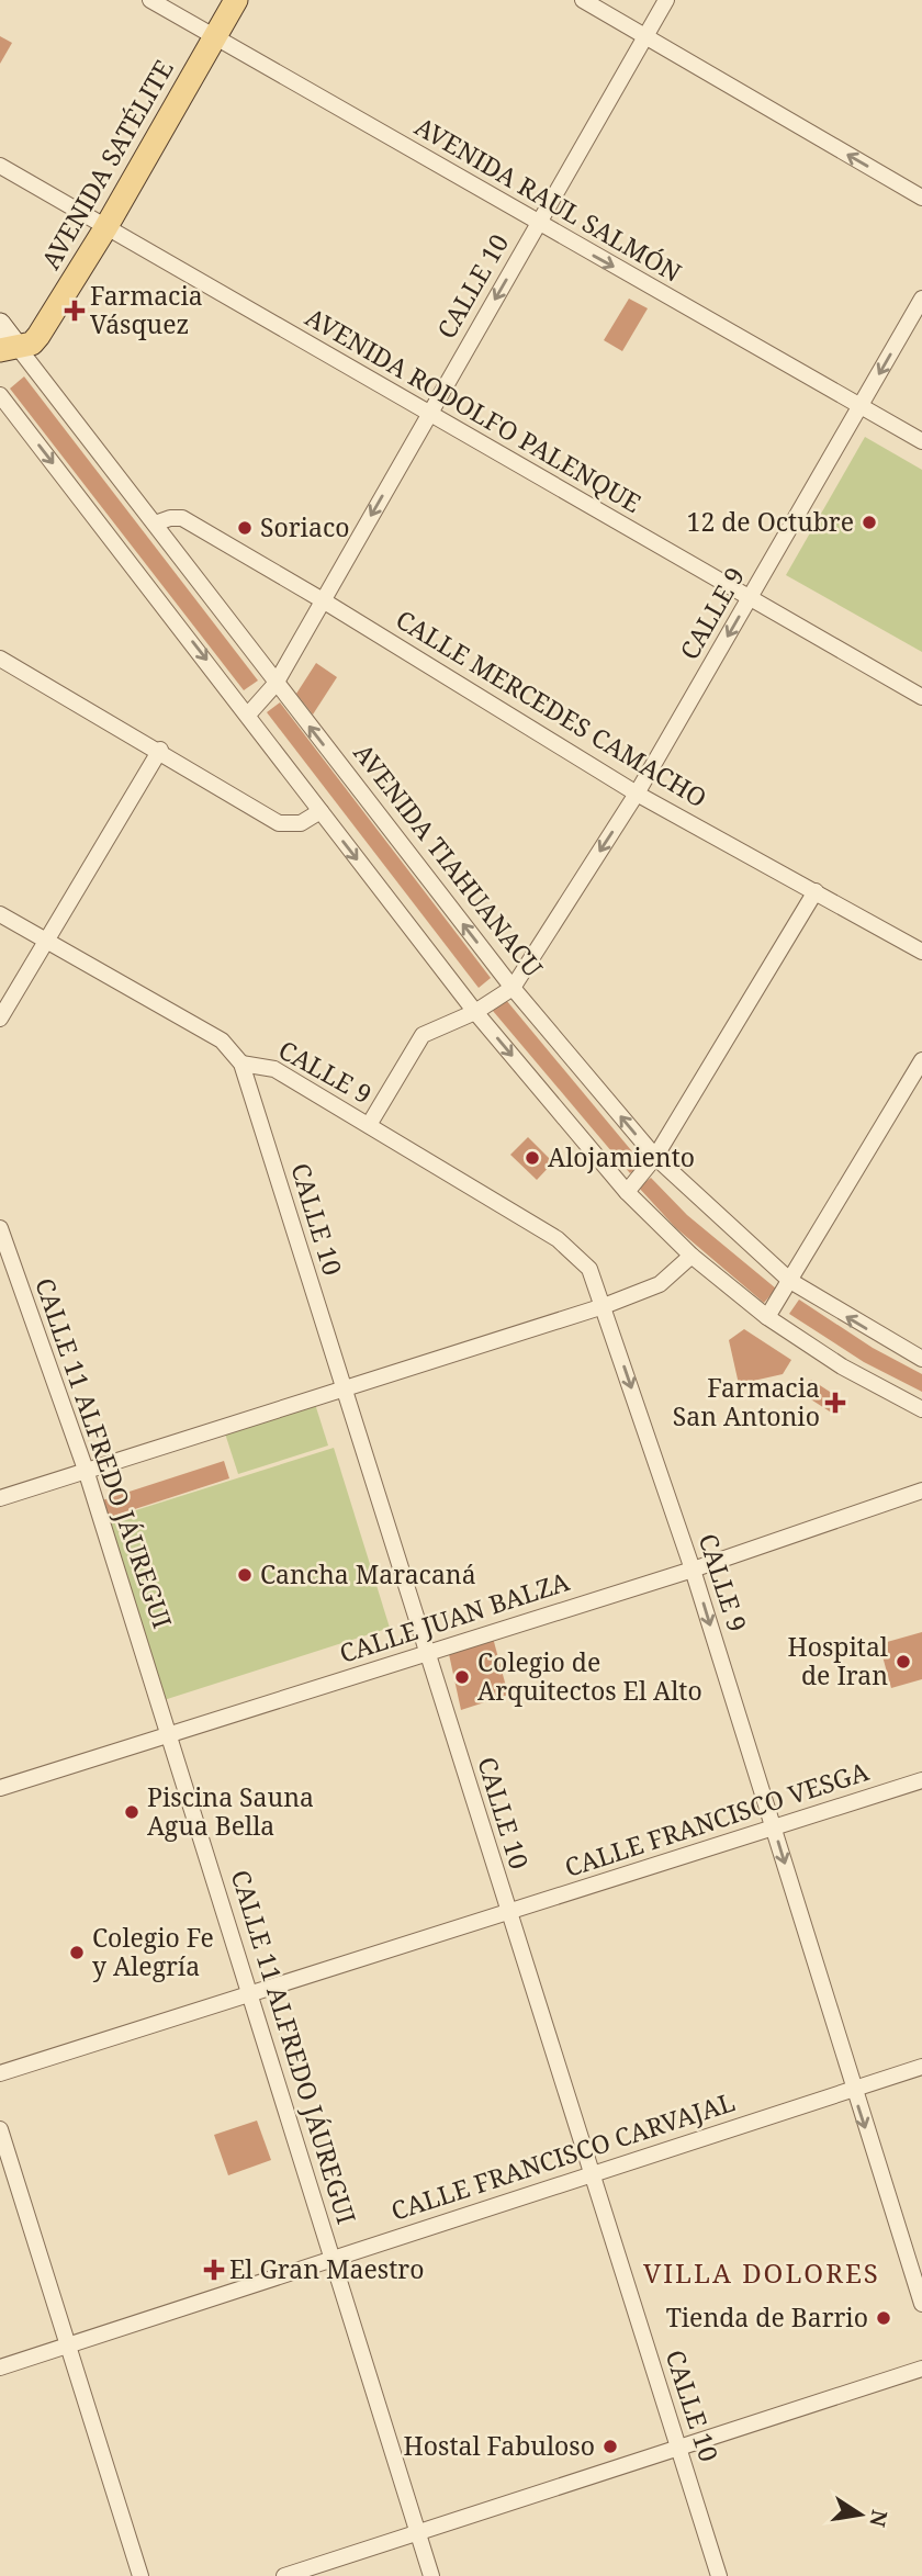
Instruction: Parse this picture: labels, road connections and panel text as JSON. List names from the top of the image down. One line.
{"streets":{"main road":["AVENIDA SATÉLITE","AVENIDA TIAHUANACU"],"street":["AVENIDA RAUL SALMÓN","CALLE 10","AVENIDA RODOLFO PALENQUE","CALLE 9","CALLE MERCEDES CAMACHO","CALLE 11 ALFREDO JÁUREGUI","CALLE JUAN BALZA","CALLE FRANCISCO VESGA","CALLE FRANCISCO CARVAJAL"]},"crossings":[["AVENIDA SATÉLITE","AVENIDA RAUL SALMÓN"],["AVENIDA SATÉLITE","AVENIDA RODOLFO PALENQUE"],["AVENIDA SATÉLITE","AVENIDA TIAHUANACU"],["AVENIDA RAUL SALMÓN","CALLE 10"],["AVENIDA RAUL SALMÓN","CALLE 9"],["CALLE 10","AVENIDA RODOLFO PALENQUE"],["CALLE 10","CALLE 9"],["CALLE 10","CALLE MERCEDES CAMACHO"],["CALLE 10","AVENIDA TIAHUANACU"],["CALLE 10","CALLE JUAN BALZA"],["CALLE 10","CALLE FRANCISCO VESGA"],["CALLE 10","CALLE FRANCISCO CARVAJAL"],["AVENIDA RODOLFO PALENQUE","CALLE 9"],["CALLE 9","CALLE MERCEDES CAMACHO"],["CALLE 9","AVENIDA TIAHUANACU"],["CALLE 9","CALLE JUAN BALZA"],["CALLE 9","CALLE FRANCISCO VESGA"],["CALLE 9","CALLE FRANCISCO CARVAJAL"],["CALLE MERCEDES CAMACHO","AVENIDA TIAHUANACU"],["CALLE 11 ALFREDO JÁUREGUI","CALLE JUAN BALZA"],["CALLE 11 ALFREDO JÁUREGUI","CALLE FRANCISCO VESGA"],["CALLE 11 ALFREDO JÁUREGUI","CALLE FRANCISCO CARVAJAL"]],"one_way":["AVENIDA RAUL SALMÓN","CALLE 9","AVENIDA TIAHUANACU"],"districts":["VILLA DOLORES"],"places":{"health":["Farmacia Vásquez","Farmacia San Antonio","El Gran Maestro"],"other":["12 de Octubre","Soriaco","Alojamiento","Cancha Maracaná","Hospital de Iran","Colegio de Arquitectos El Alto","Piscina Sauna Agua Bella","Colegio Fe y Alegría","Tienda de Barrio","Hostal Fabuloso"]},"north":"right"}
